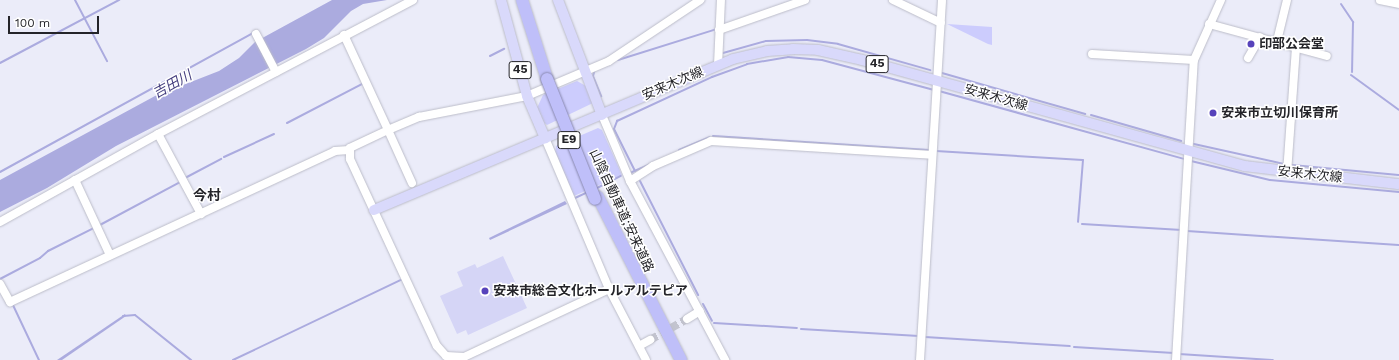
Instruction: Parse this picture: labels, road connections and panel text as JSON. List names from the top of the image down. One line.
{"streets":{"highway":["E9","山陰自動車道;安来道路"],"main road":["45","安来木次線"]},"crossings":[["45","安来木次線"]],"districts":["今村"],"water":["吉田川"],"places":["印部公会堂","安来市立切川保育所","安来市総合文化ホールアルテピア"],"scale_bar":"100 m"}
